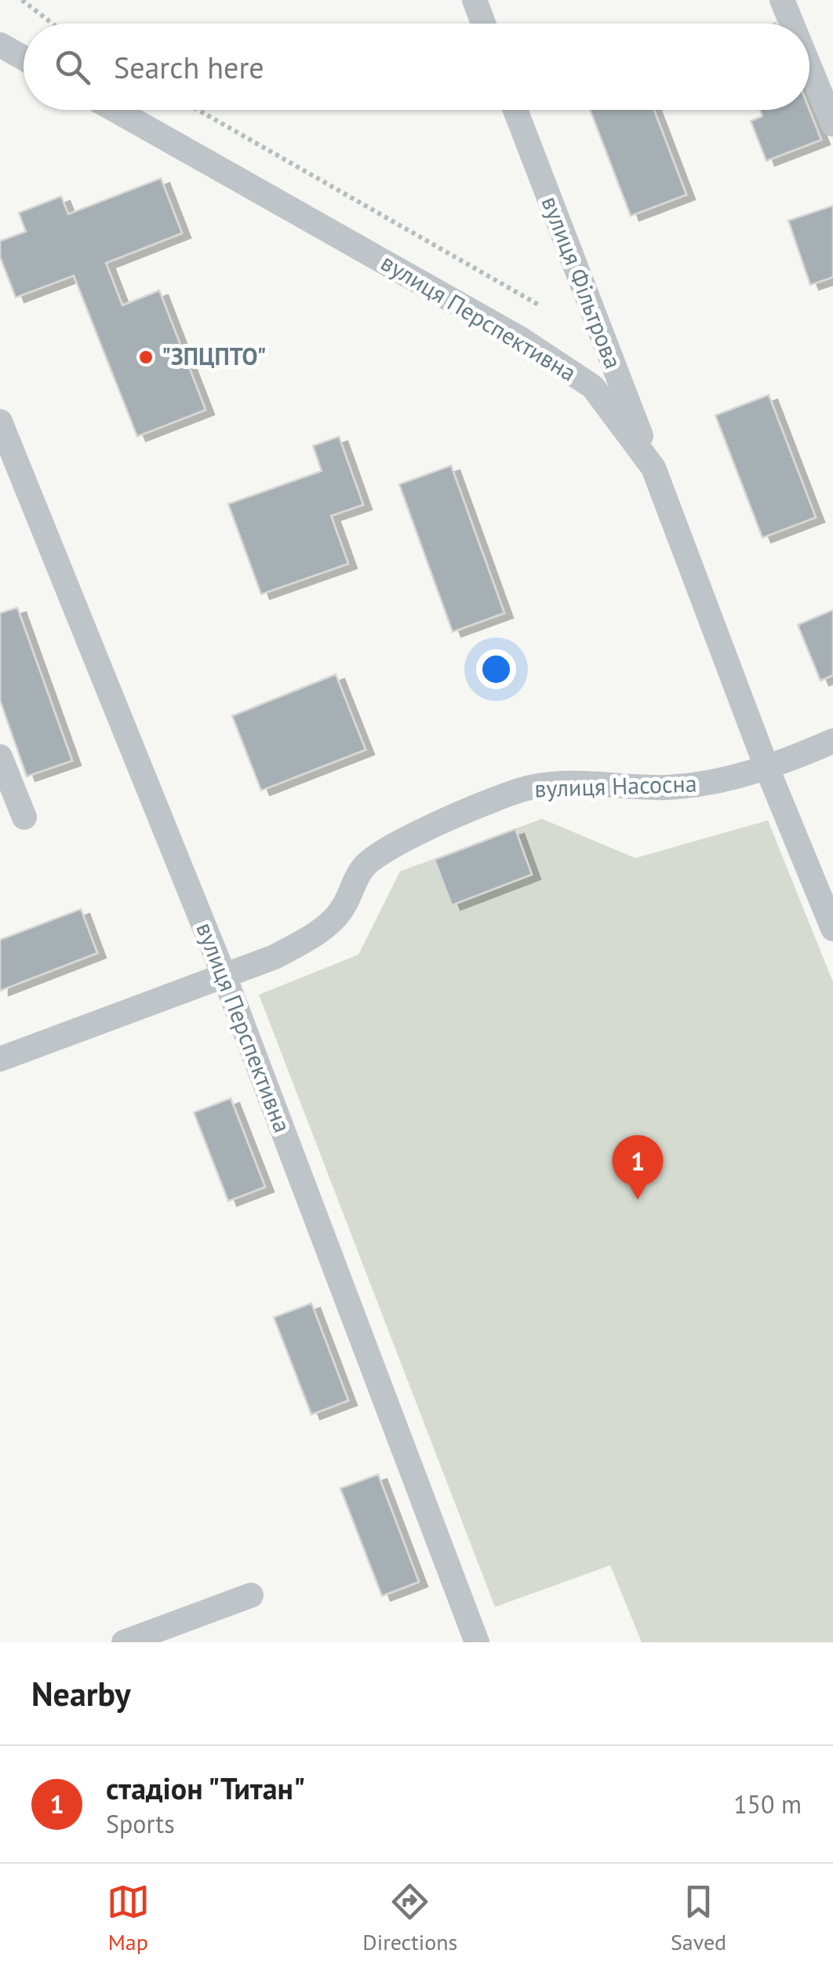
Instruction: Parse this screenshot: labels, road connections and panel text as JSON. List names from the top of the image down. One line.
{"streets":{"street":["вулиця Фільтрова","вулиця Перспективна","вулиця Насосна"]},"crossings":[["вулиця Фільтрова","вулиця Перспективна"],["вулиця Перспективна","вулиця Насосна"]],"places":["\"ЗПЦПТО\""],"page":{"search":"Search here","pins":"1","heading":"Nearby","list":[{"mark":"1","name":"стадіон \"Титан\"","note":"Sports","value":"150 m"}],"nav":["Map","Directions","Saved"]}}
